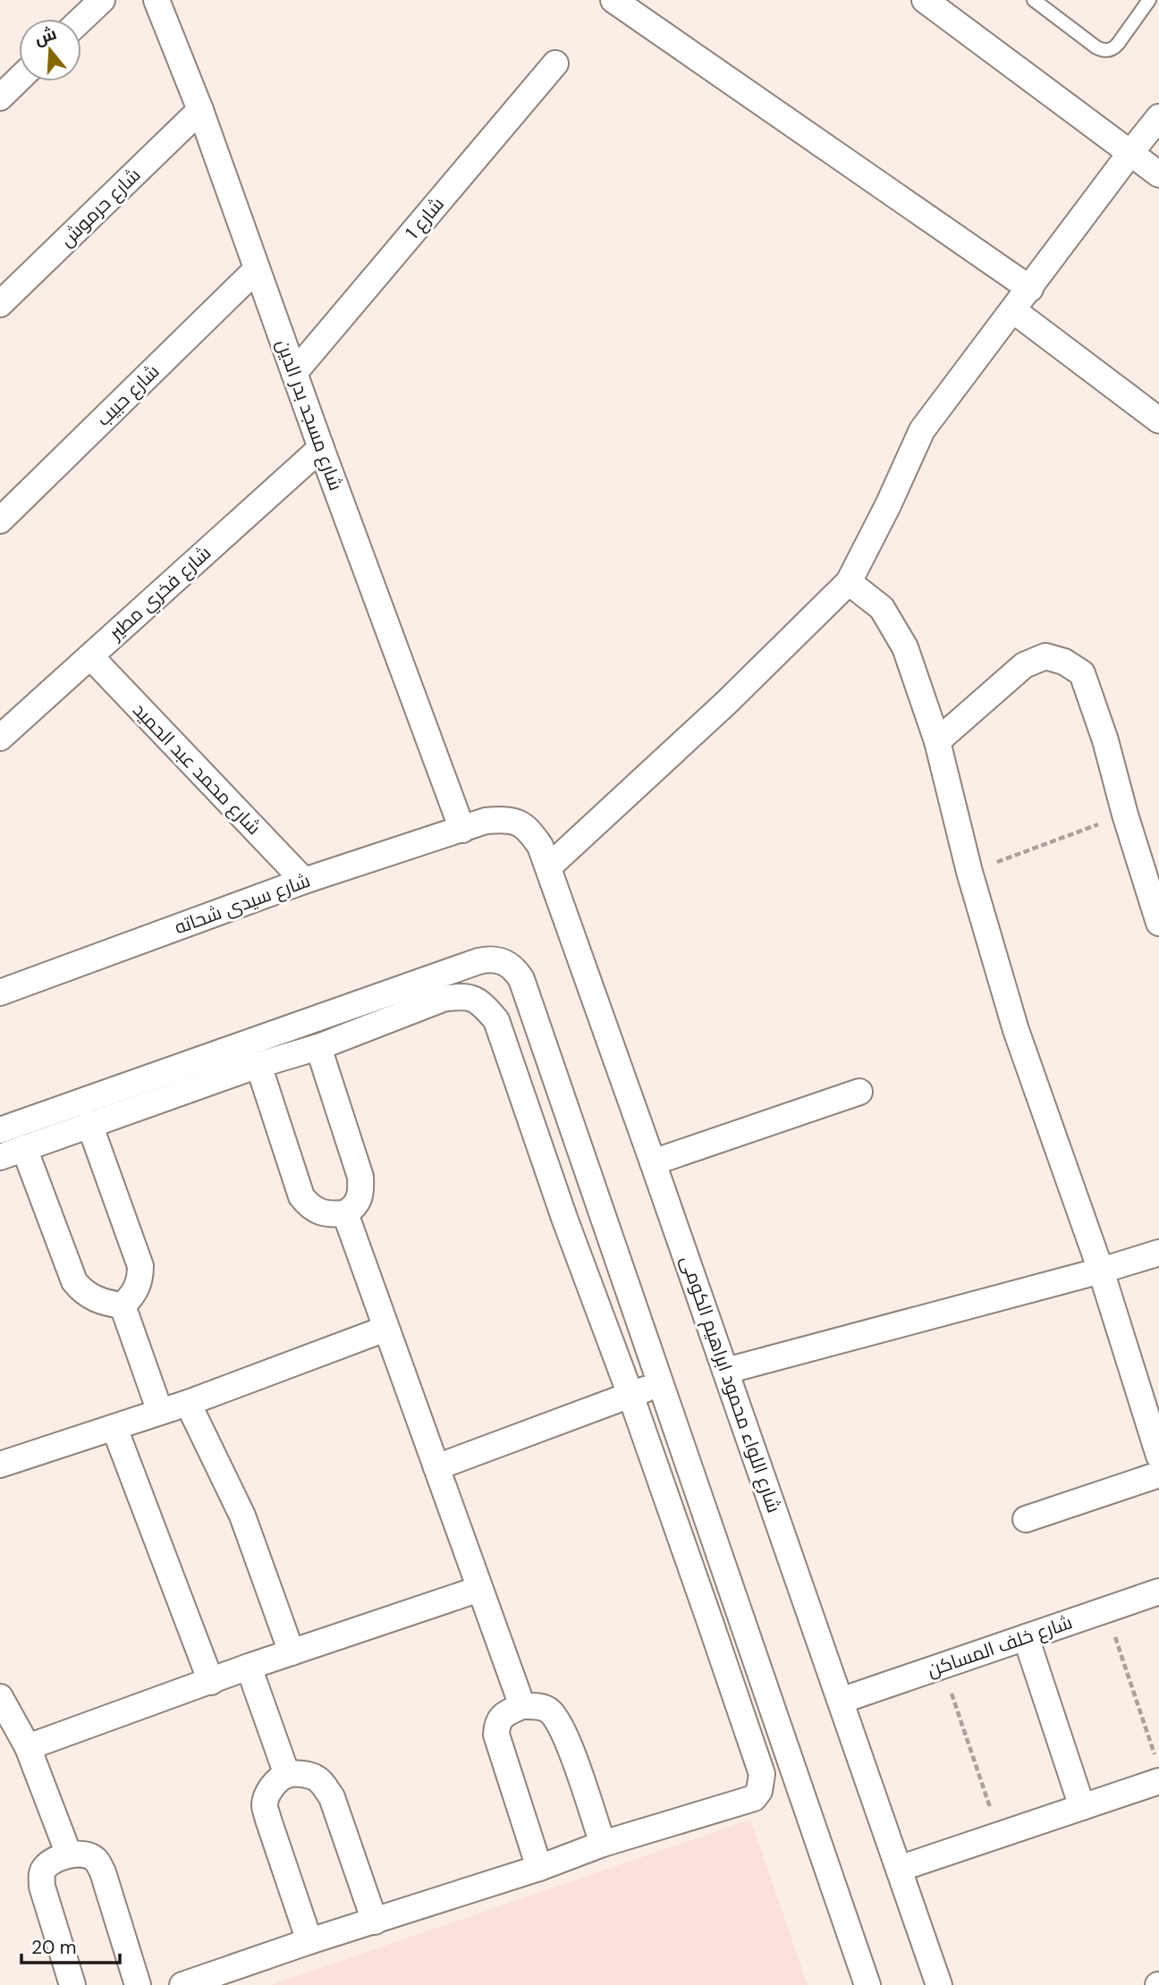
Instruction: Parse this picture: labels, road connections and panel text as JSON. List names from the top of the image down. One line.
{"streets":{"street":["شارع حرموش","شارع 1","شارع حبيب","شارع مسجد بدر الدين","شارع فخري مطير","شارع محمد عبد الحميد","شارع سيدى شحاته","شارع اللواء محمود ابراهيم الكومى","شارع خلف المساكن"]},"crossings":[["شارع حرموش","شارع مسجد بدر الدين"],["شارع 1","شارع مسجد بدر الدين"],["شارع حبيب","شارع مسجد بدر الدين"],["شارع مسجد بدر الدين","شارع فخري مطير"],["شارع مسجد بدر الدين","شارع سيدى شحاته"],["شارع فخري مطير","شارع محمد عبد الحميد"],["شارع محمد عبد الحميد","شارع سيدى شحاته"],["شارع سيدى شحاته","شارع اللواء محمود ابراهيم الكومى"],["شارع اللواء محمود ابراهيم الكومى","شارع خلف المساكن"]],"scale_bar":"20 m","north":"top"}
